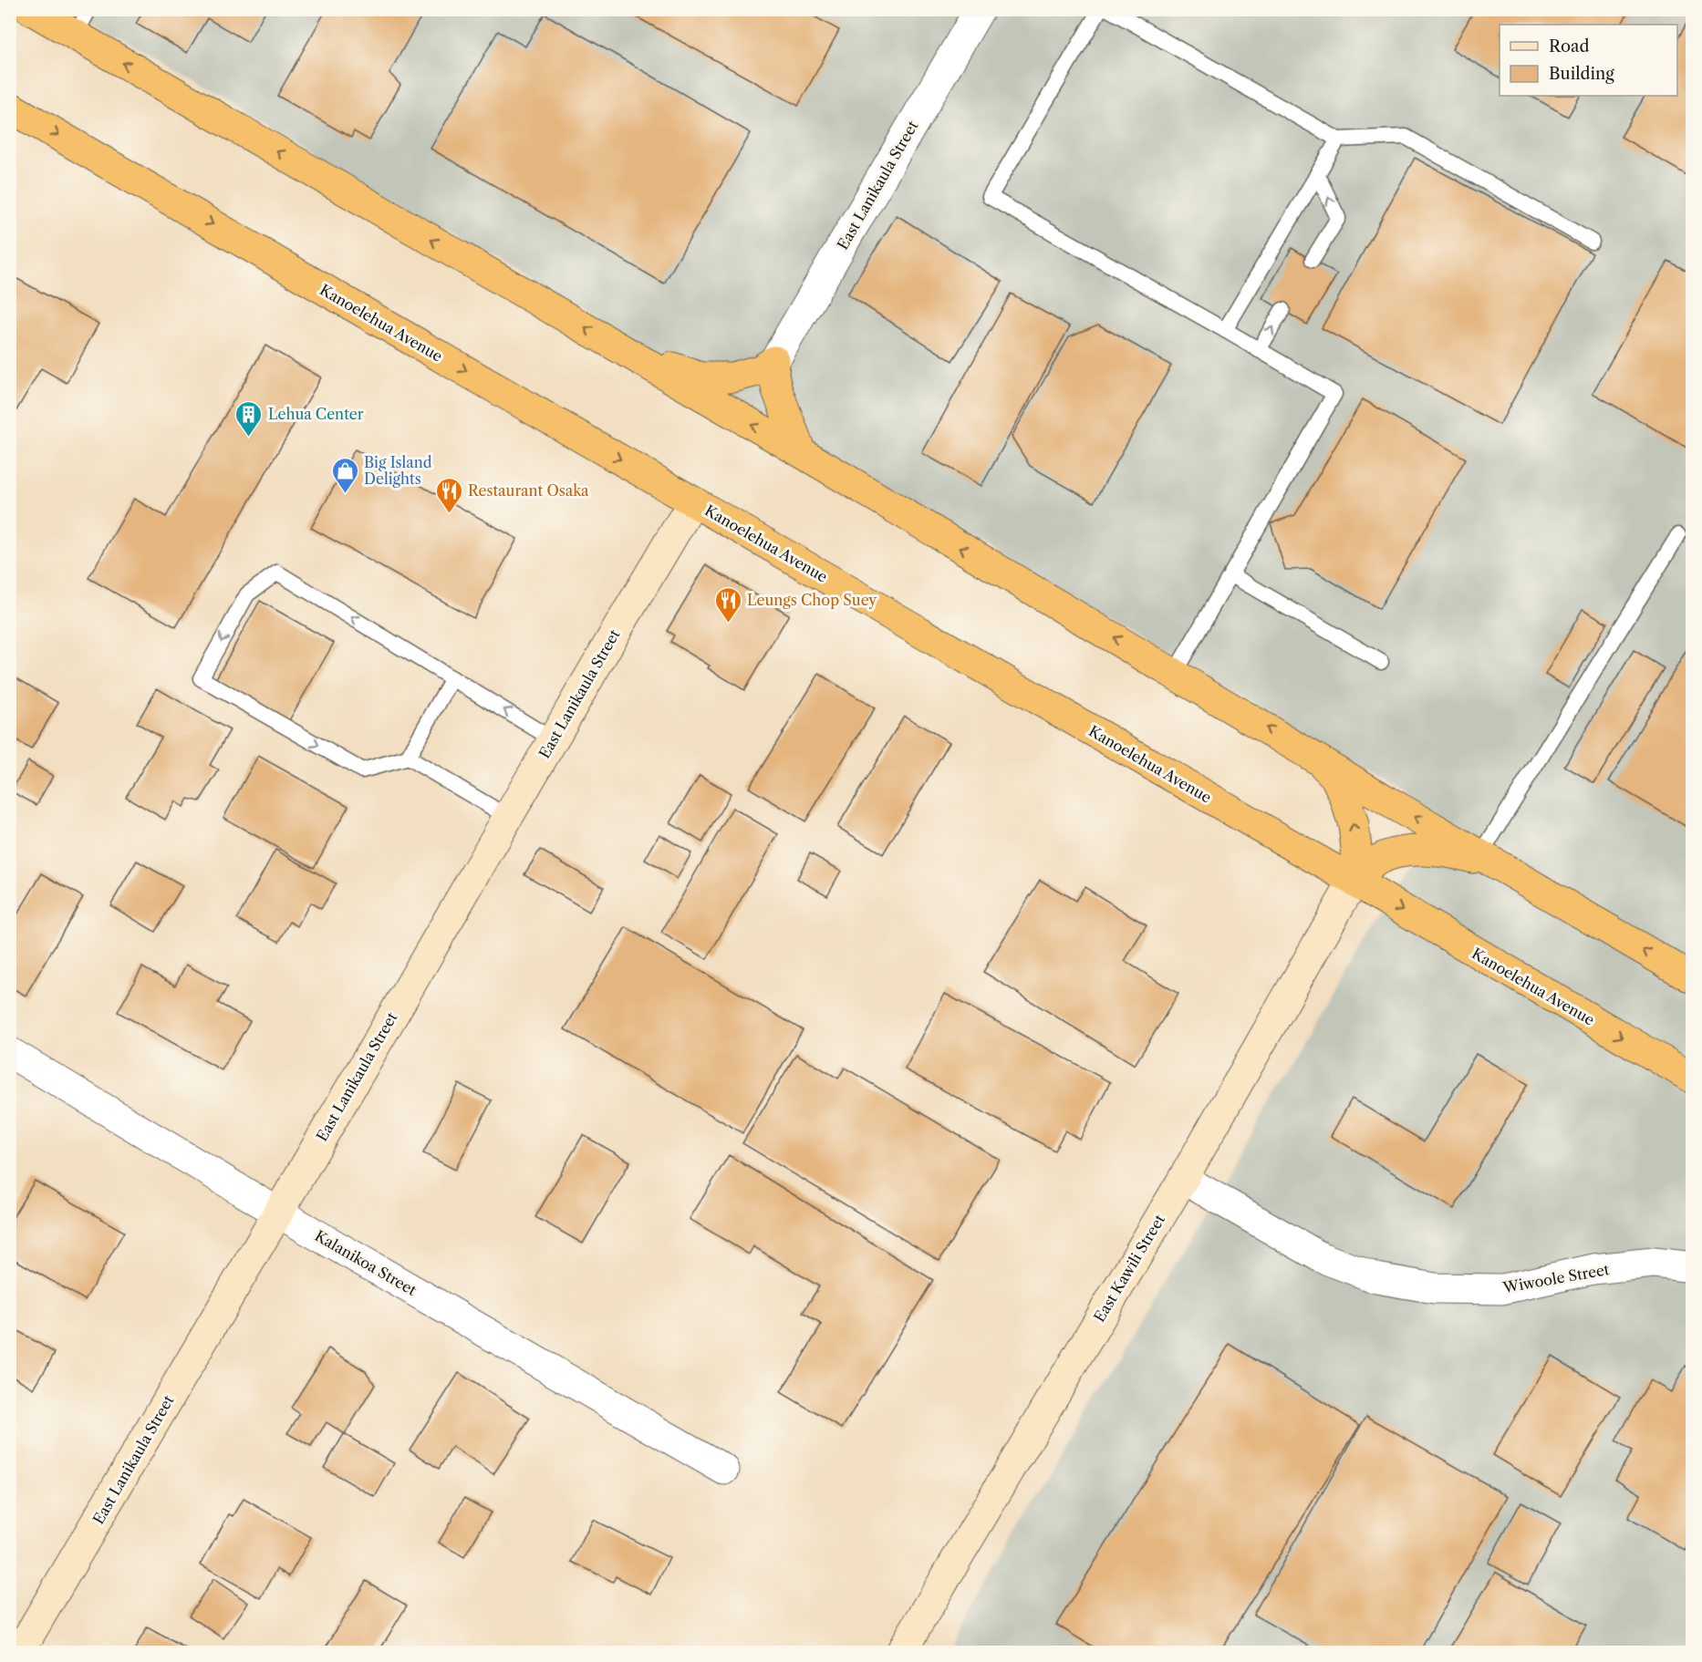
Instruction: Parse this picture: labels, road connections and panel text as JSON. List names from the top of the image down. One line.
{"streets":{"highway":["Kanoelehua Avenue"],"street":["East Lanikaula Street","Kalanikoa Street","East Kawili Street","Wiwoole Street"]},"crossings":[["East Lanikaula Street","Kanoelehua Avenue"],["East Lanikaula Street","Kalanikoa Street"],["Kanoelehua Avenue","East Kawili Street"],["East Kawili Street","Wiwoole Street"]],"places":{"building":["Lehua Center"],"shop":["Big Island Delights"],"restaurant":["Restaurant Osaka","Leungs Chop Suey"]},"legend":["Road","Building"]}
